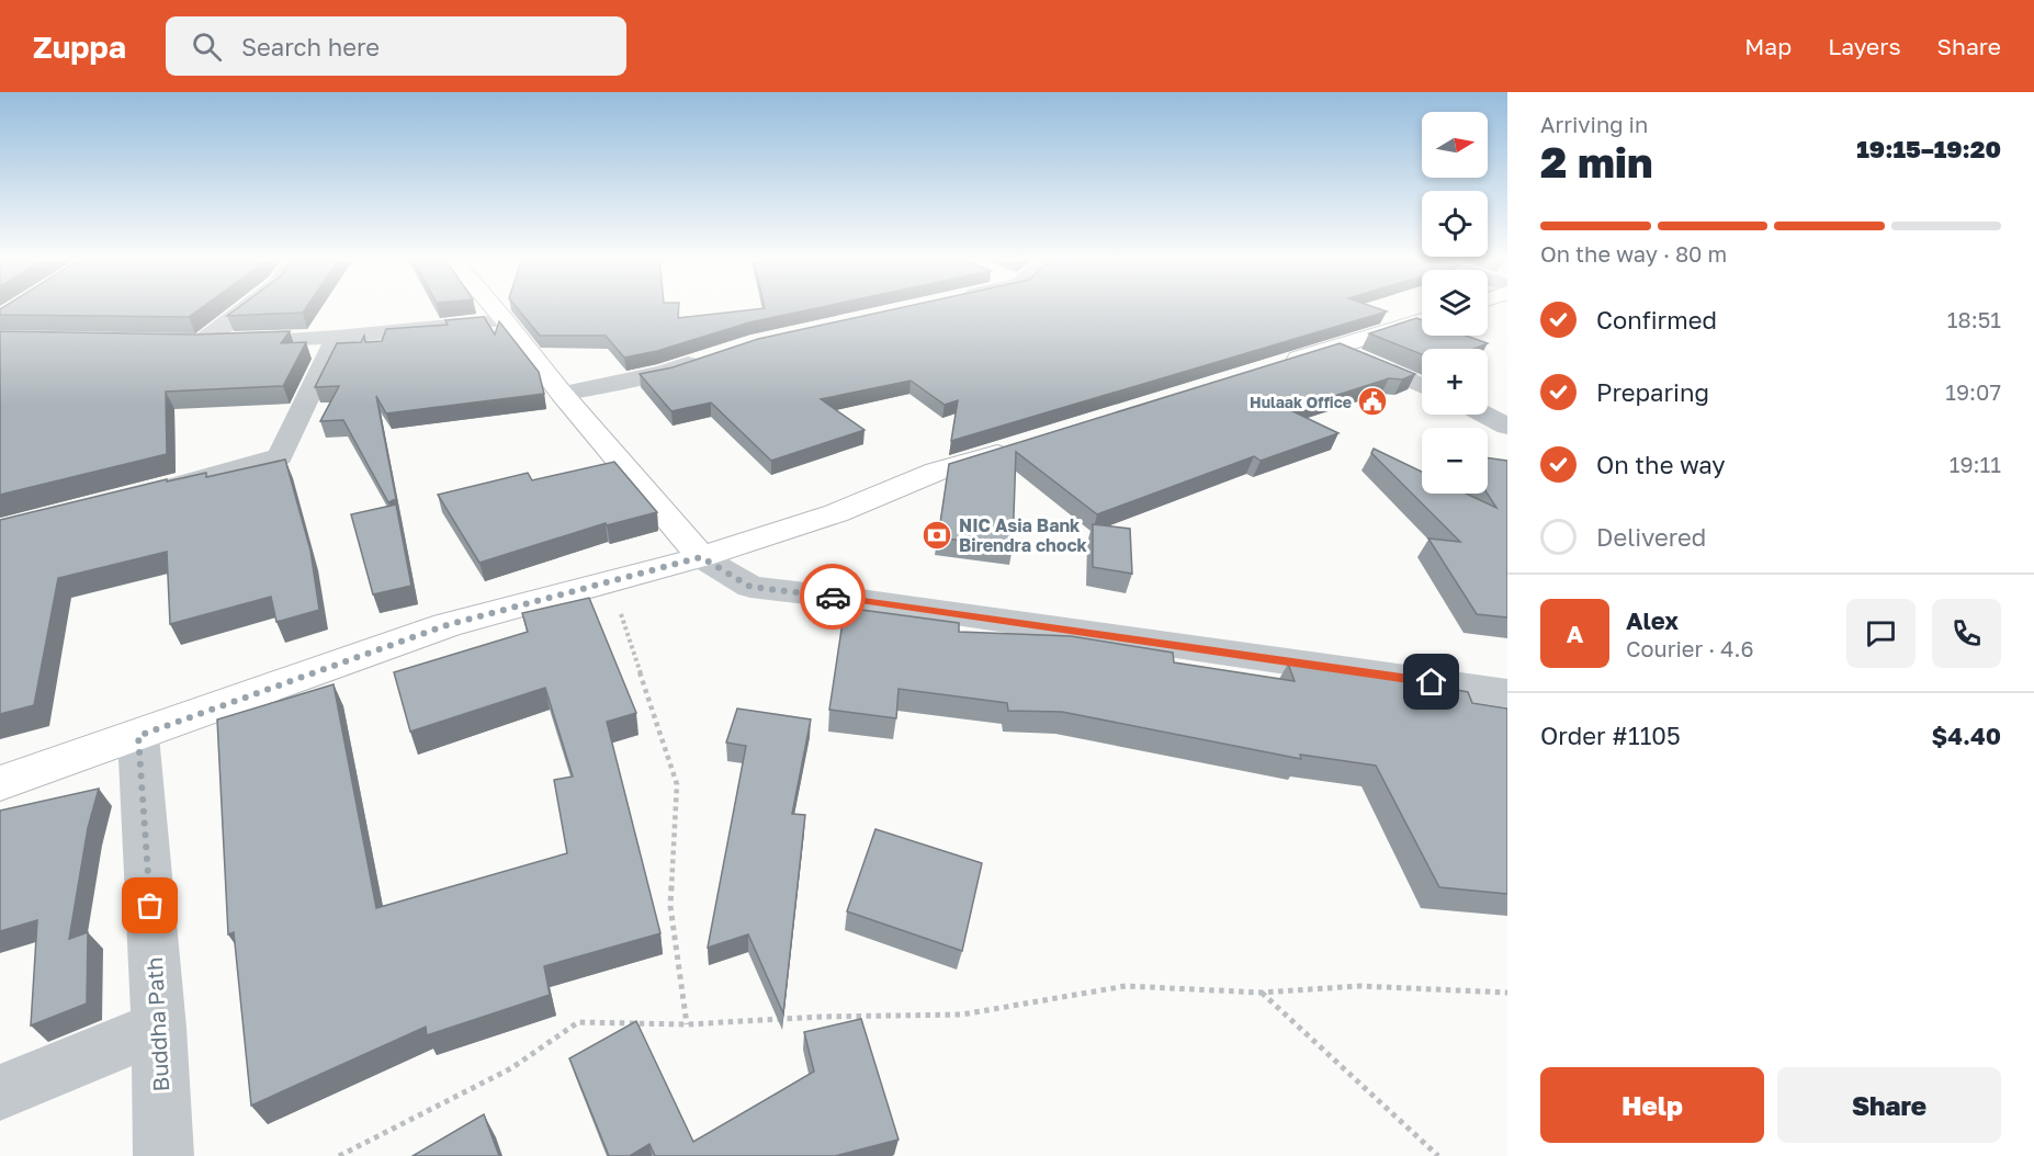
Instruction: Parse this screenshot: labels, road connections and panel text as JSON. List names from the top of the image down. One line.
{"streets":{"street":["Buddha Path"]},"places":{"public building":["Hulaak Office"],"bank":["NIC Asia Bank Birendra chock"]},"north":"right","page":{"header":"Zuppa","search":"Search here","nav":["Map","Layers","Share"],"heading":["2 min","Arriving in","19:15–19:20"],"panel":["Alex","Courier · 4.6","Order #1105","$4.40"],"map_buttons":["+","−"],"bar":"On the way · 80 m","list":[["Confirmed","18:51"],["Preparing","19:07"],["On the way","19:11"],"Delivered"],"round":"A","buttons":["Help","Share"]}}
